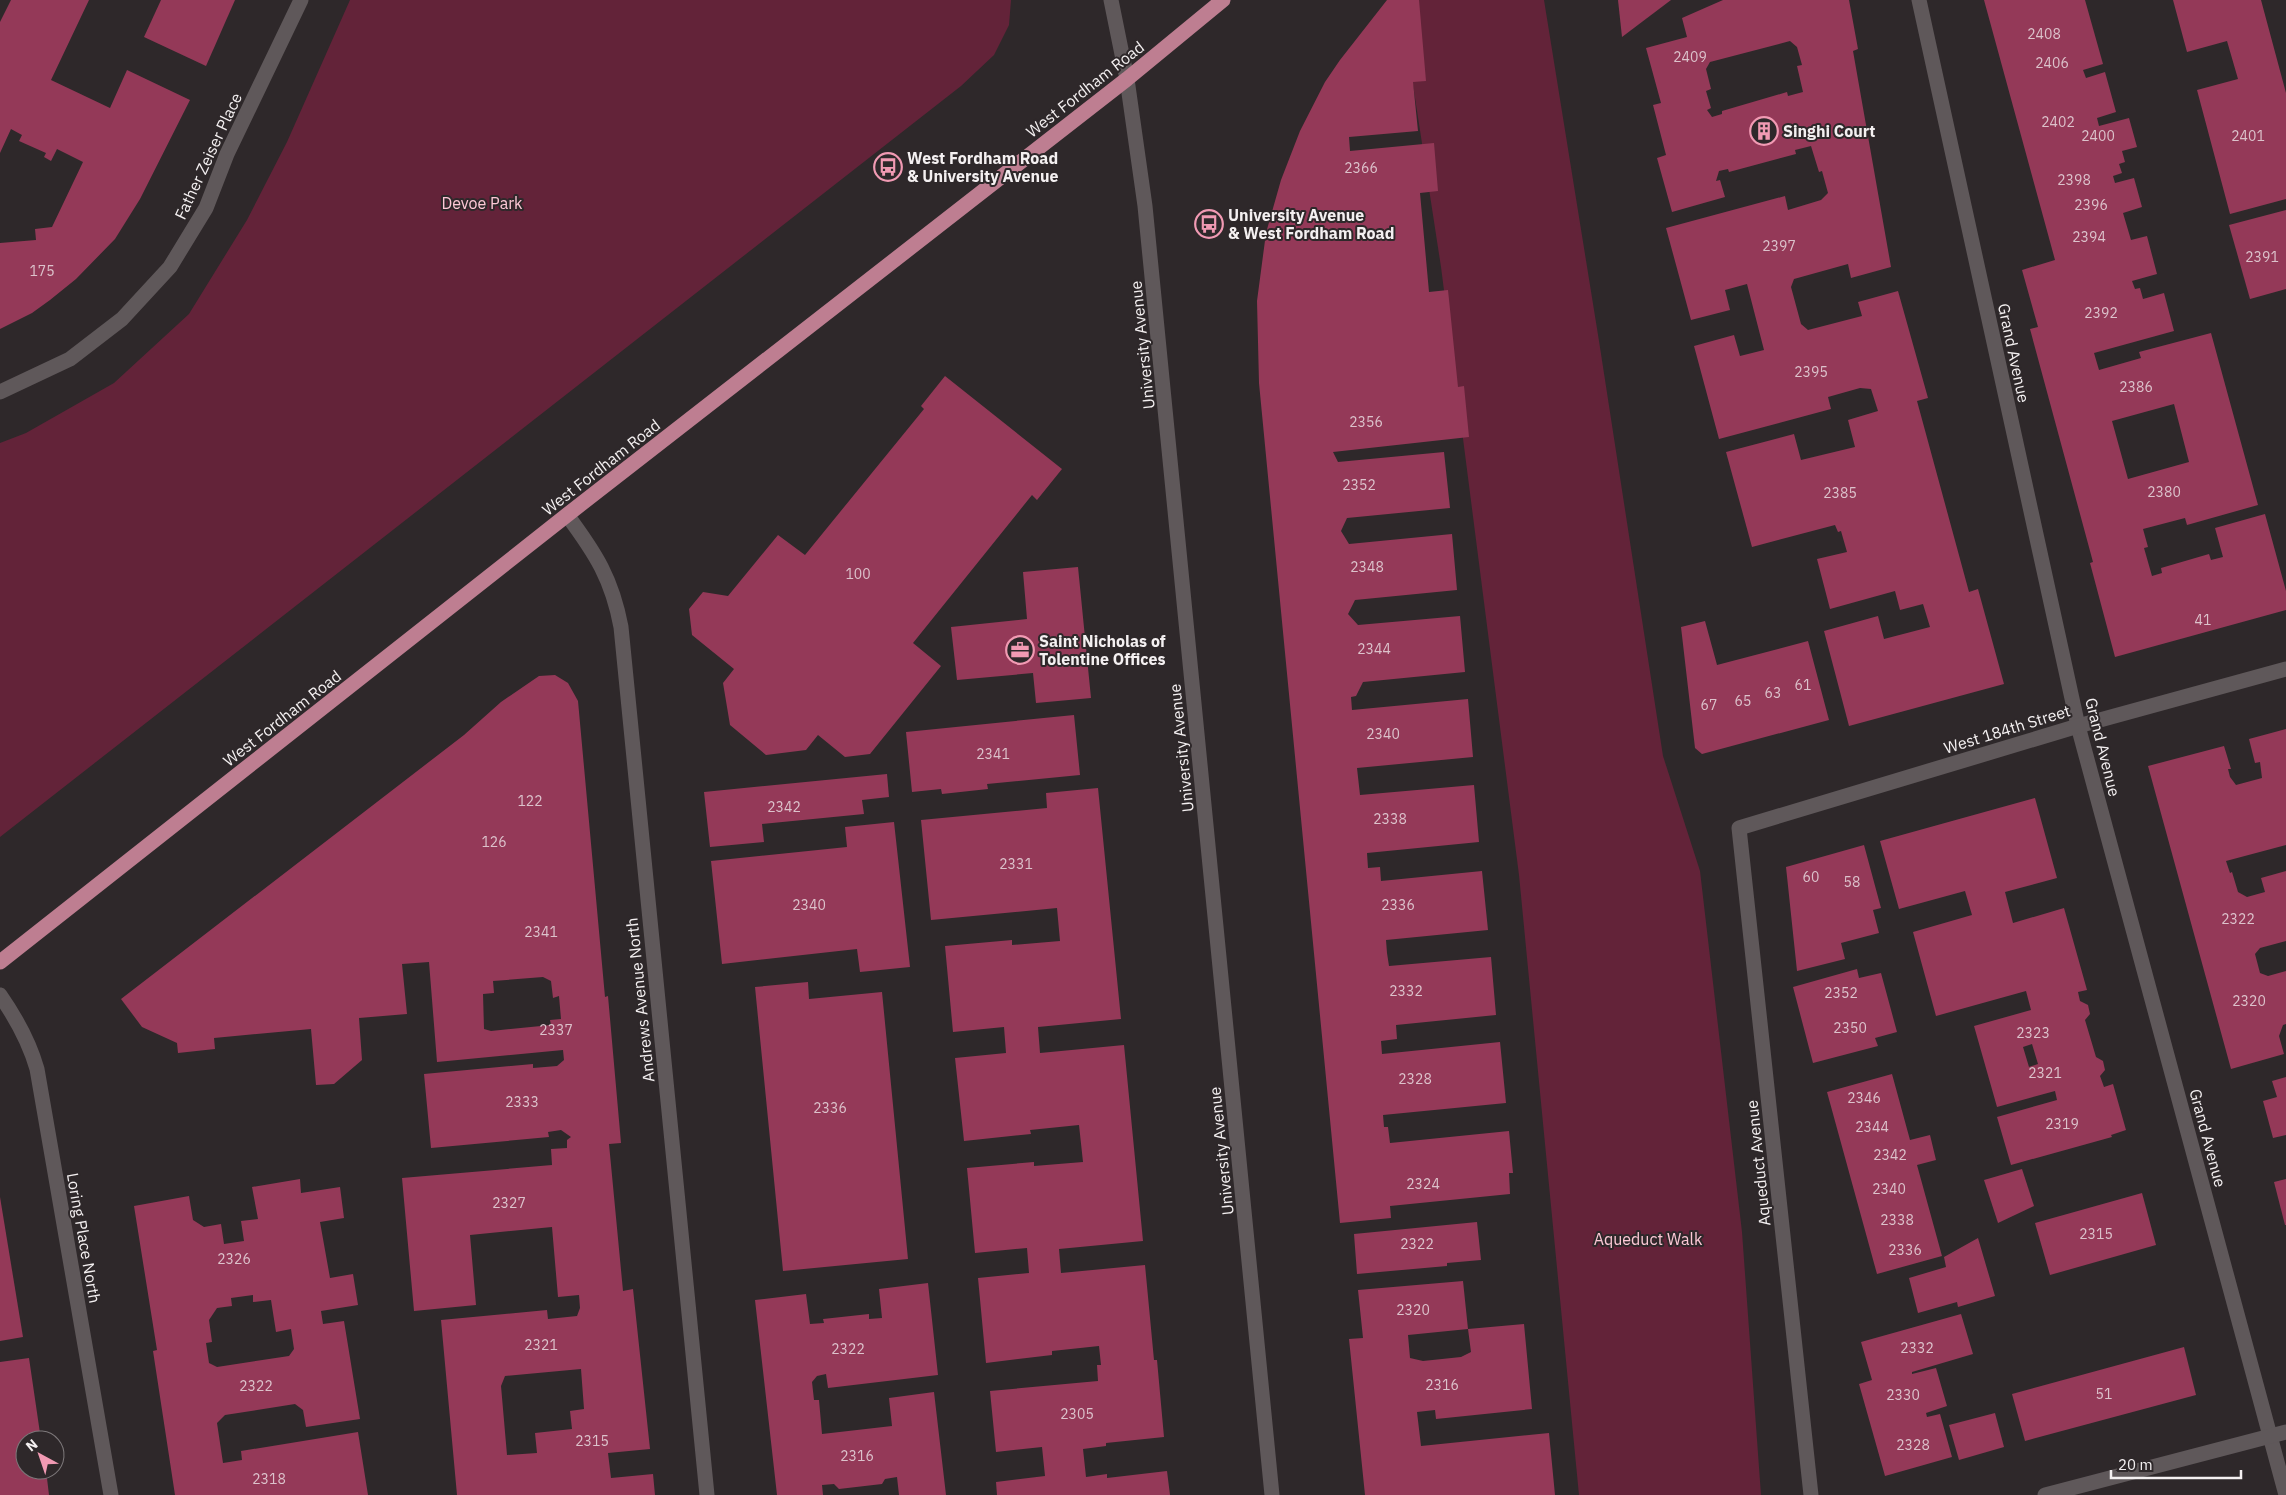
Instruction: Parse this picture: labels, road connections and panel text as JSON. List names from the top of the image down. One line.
{"streets":{"main road":["West Fordham Road"],"street":["Father Zeiser Place","University Avenue","Grand Avenue","West 184th Street","Andrews Avenue North","Aqueduct Avenue","Loring Place North"]},"crossings":[["West Fordham Road","University Avenue"],["West Fordham Road","Andrews Avenue North"],["Grand Avenue","West 184th Street"],["West 184th Street","Aqueduct Avenue"]],"parks":["Devoe Park","Aqueduct Walk"],"places":{"building":["Singhi Court"],"bus stop":["West Fordham Road & University Avenue","University Avenue & West Fordham Road"],"office":["Saint Nicholas of Tolentine Offices"]},"house_numbers":["2408","2409","2406","2402","2400","2401","2366","2398","2396","2394","2397","2391","175","2392","2395","2386","2356","2352","2380","2385","2348","100","41","2344","61","63","65","67","2340","2341","122","2342","2338","126","2331","60","58","2340","2336","2322","2341","2332","2352","2320","2350","2337","2323","2321","2328","2346","2333","2336","2319","2344","2342","2324","2340","2327","2338","2315","2322","2336","2326","2320","2321","2332","2322","2316","2322","51","2330","2305","2315","2328","2316","2318"],"scale_bar":"20 m","north":"top left"}
